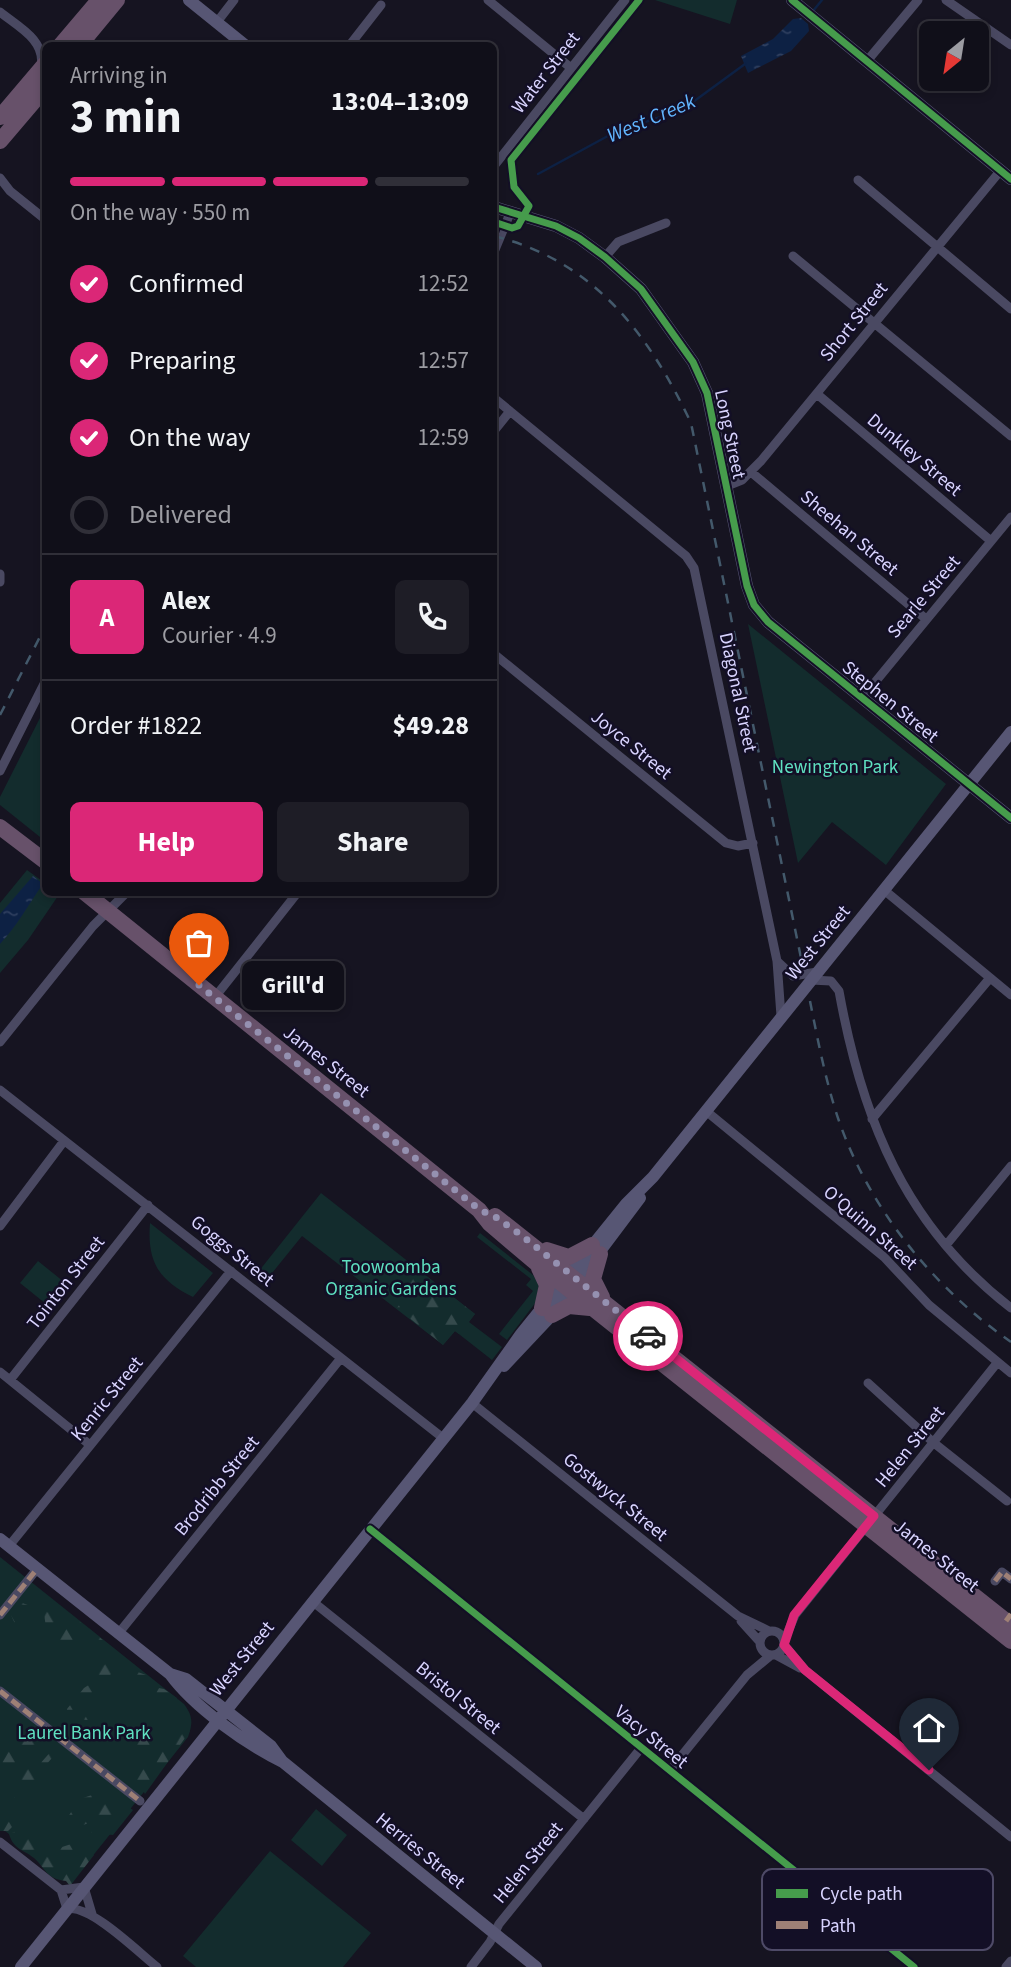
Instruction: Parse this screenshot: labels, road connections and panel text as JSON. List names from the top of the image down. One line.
{"streets":{"highway":["James Street"],"main road":["Long Street","Stephen Street","West Street","Herries Street"],"street":["Water Street","Short Street","Dunkley Street","Sheehan Street","Searle Street","Diagonal Street","Joyce Street","O'Quinn Street","Goggs Street","Tointon Street","Kenric Street","Helen Street","Brodribb Street","Gostwyck Street","Bristol Street","Vacy Street"]},"crossings":[["Short Street","Long Street"],["Short Street","Dunkley Street"],["Short Street","Sheehan Street"],["Long Street","Stephen Street"],["Dunkley Street","Searle Street"],["Sheehan Street","Searle Street"],["Searle Street","Stephen Street"],["Diagonal Street","Joyce Street"],["Diagonal Street","West Street"],["Stephen Street","West Street"],["West Street","James Street"],["West Street","O'Quinn Street"],["West Street","Goggs Street"],["West Street","Gostwyck Street"],["West Street","Bristol Street"],["West Street","Vacy Street"],["West Street","Herries Street"],["James Street","Helen Street"],["O'Quinn Street","Helen Street"],["Goggs Street","Tointon Street"],["Goggs Street","Kenric Street"],["Goggs Street","Brodribb Street"],["Kenric Street","Herries Street"],["Helen Street","Gostwyck Street"],["Helen Street","Bristol Street"],["Helen Street","Vacy Street"],["Helen Street","Herries Street"],["Brodribb Street","Herries Street"]],"water":["West Creek"],"parks":["Newington Park","Toowoomba Organic Gardens","Laurel Bank Park"],"places":["Grill'd"],"legend":["Cycle path","Path"],"north":"bottom left","page":{"heading":["3 min","Arriving in","13:04–13:09"],"panel":["Alex","Courier · 4.9","Order #1822","$49.28"],"bar":"On the way · 550 m","list":[["Confirmed","12:52"],["Preparing","12:57"],["On the way","12:59"],"Delivered"],"round":"A","buttons":["Help","Share"],"bubble":"Grill'd"}}
